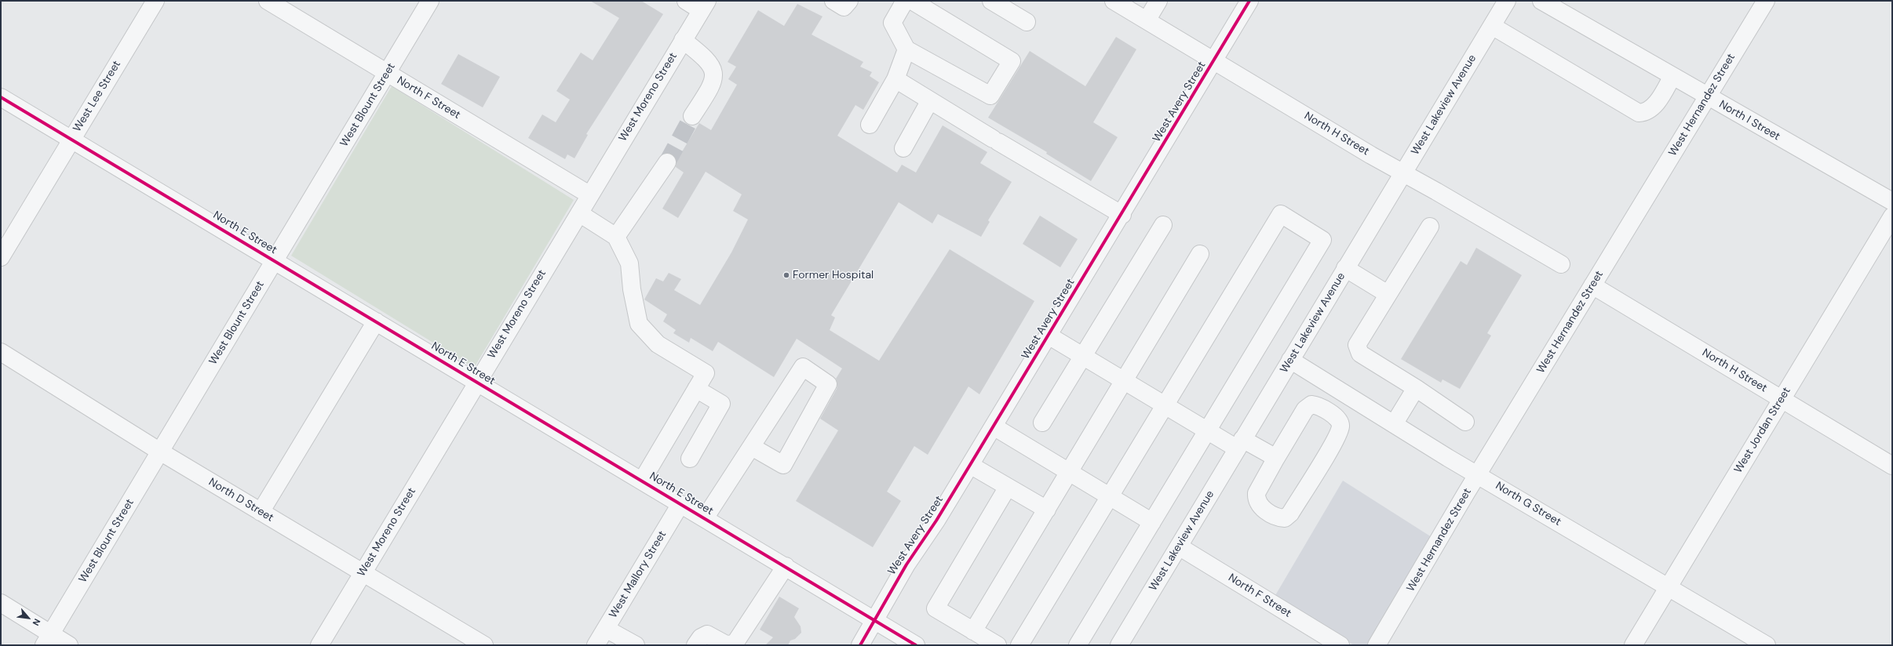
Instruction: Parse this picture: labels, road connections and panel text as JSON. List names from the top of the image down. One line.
{"streets":{"street":["West Lee Street","West Moreno Street","North F Street","West Avery Street","West Blount Street","West Lakeview Avenue","West Hernandez Street","North I Street","North H Street","North E Street","West Jordan Street","North D Street","North G Street","West Mallory Street"]},"crossings":[["West Lee Street","North E Street"],["West Moreno Street","North F Street"],["West Moreno Street","North E Street"],["West Moreno Street","North D Street"],["North F Street","West Blount Street"],["North F Street","West Lakeview Avenue"],["West Avery Street","North H Street"],["West Avery Street","North E Street"],["West Blount Street","North E Street"],["West Blount Street","North D Street"],["West Lakeview Avenue","North H Street"],["West Lakeview Avenue","North G Street"],["West Hernandez Street","North I Street"],["West Hernandez Street","North H Street"],["West Hernandez Street","North G Street"],["North H Street","West Jordan Street"],["North E Street","West Mallory Street"],["West Jordan Street","North G Street"]],"places":["Former Hospital"],"north":"bottom right"}
